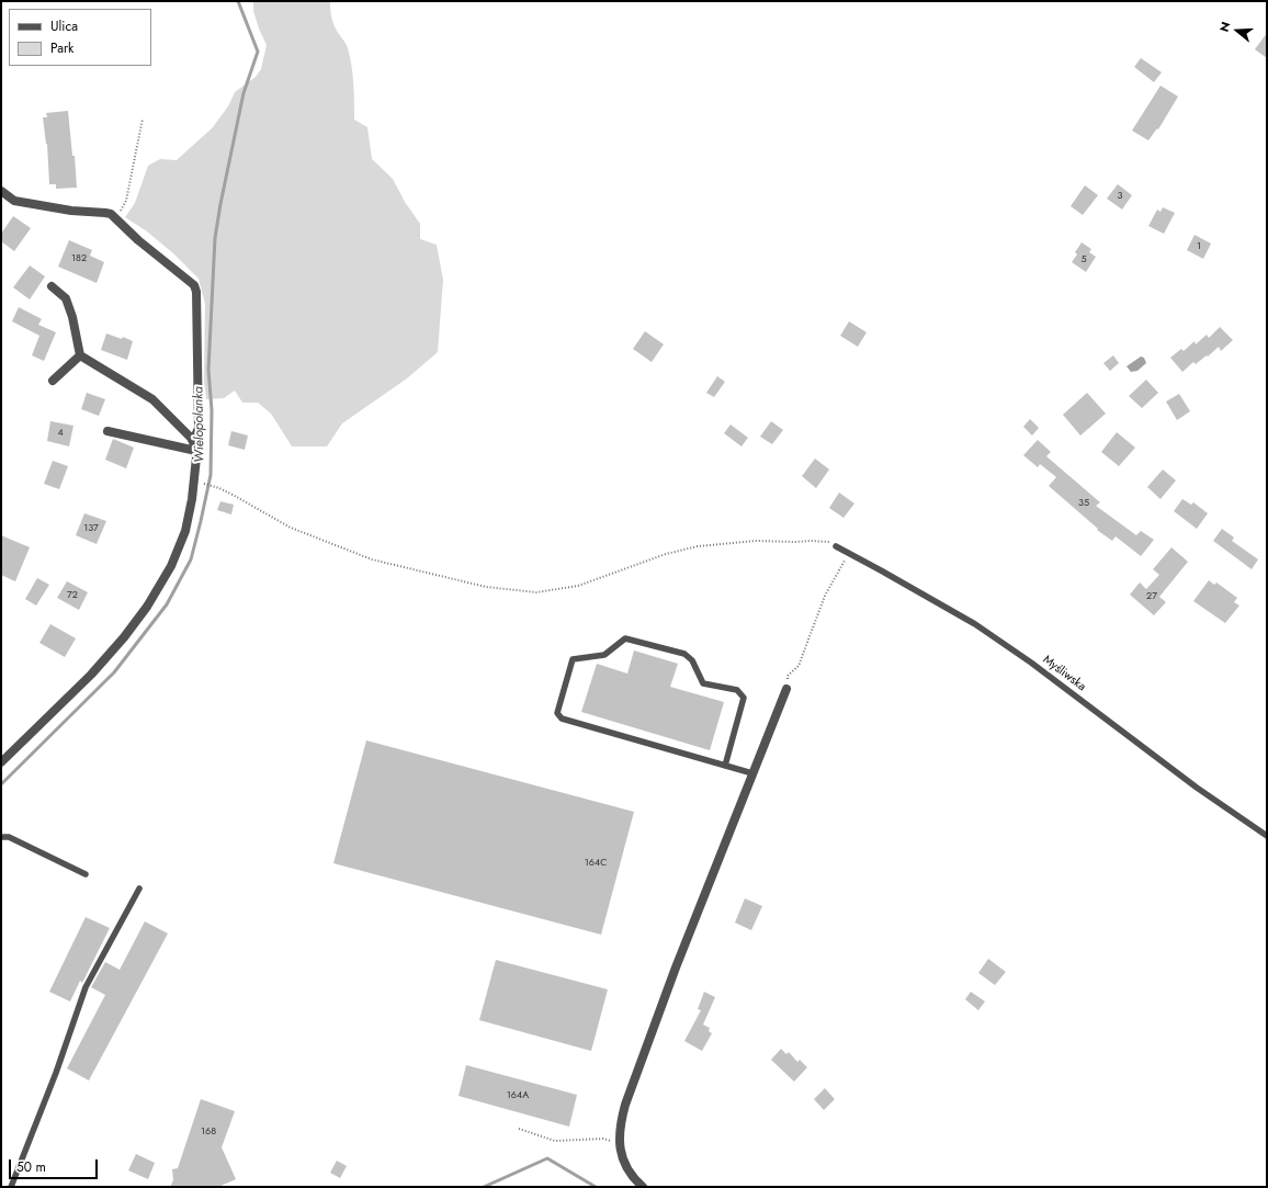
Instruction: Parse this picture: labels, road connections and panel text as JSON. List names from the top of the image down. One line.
{"streets":{"lane":["Myśliwska"]},"water":["Wielopolanka"],"house_numbers":["3","1","182","5","4","35","137","72","27","164C","164A","168"],"legend":["Ulica","Park"],"scale_bar":"50 m","north":"left"}
